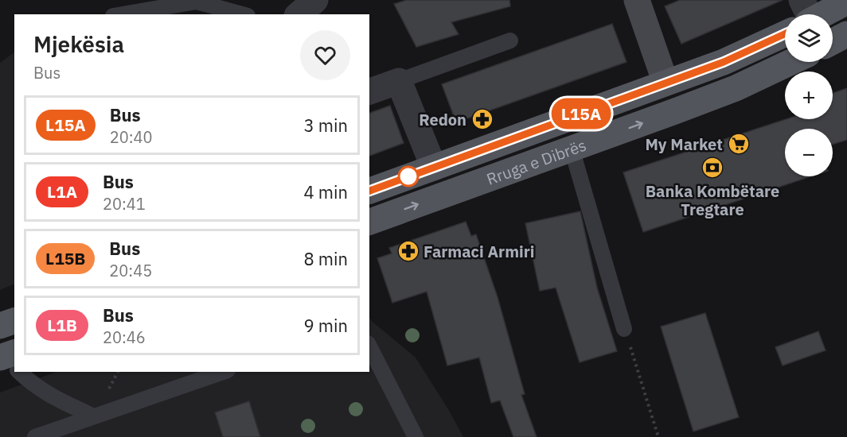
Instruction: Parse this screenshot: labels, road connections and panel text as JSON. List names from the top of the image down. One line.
{"streets":{"main road":["Rruga e Dibrës"]},"places":{"pharmacy":["Redon","Farmaci Armiri"],"supermarket":["My Market"],"bank":["Banka Kombëtare Tregtare"]},"lines":["bus line L15A"],"page":{"on_map":"L15A","map_buttons":["+","−"],"heading":["Mjekësia","Bus"],"list":[{"mark":"L15A","name":"Bus","note":"20:40","value":"3 min"},{"mark":"L1A","name":"Bus","note":"20:41","value":"4 min"},{"mark":"L15B","name":"Bus","note":"20:45","value":"8 min"},{"mark":"L1B","name":"Bus","note":"20:46","value":"9 min"}]}}
